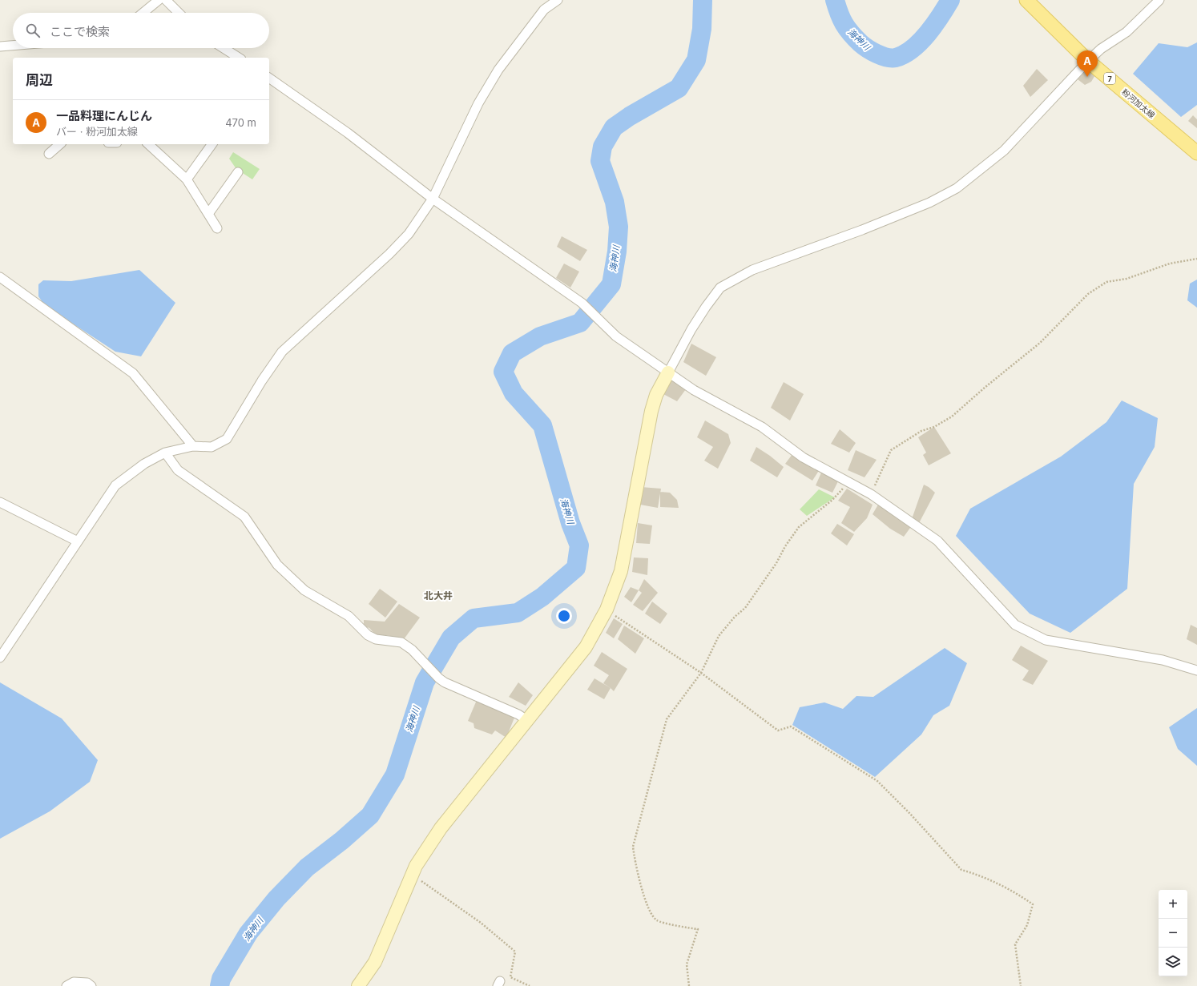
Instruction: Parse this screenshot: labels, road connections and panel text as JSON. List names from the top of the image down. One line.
{"streets":{"main road":["7","粉河加太線"]},"districts":["北大井"],"water":["海神川"],"page":{"search":"ここで検索","pins":"A","heading":"周辺","list":[{"mark":"A","name":"一品料理にんじん","note":"バー · 粉河加太線","value":"470 m"}],"map_buttons":["+","−"]}}
